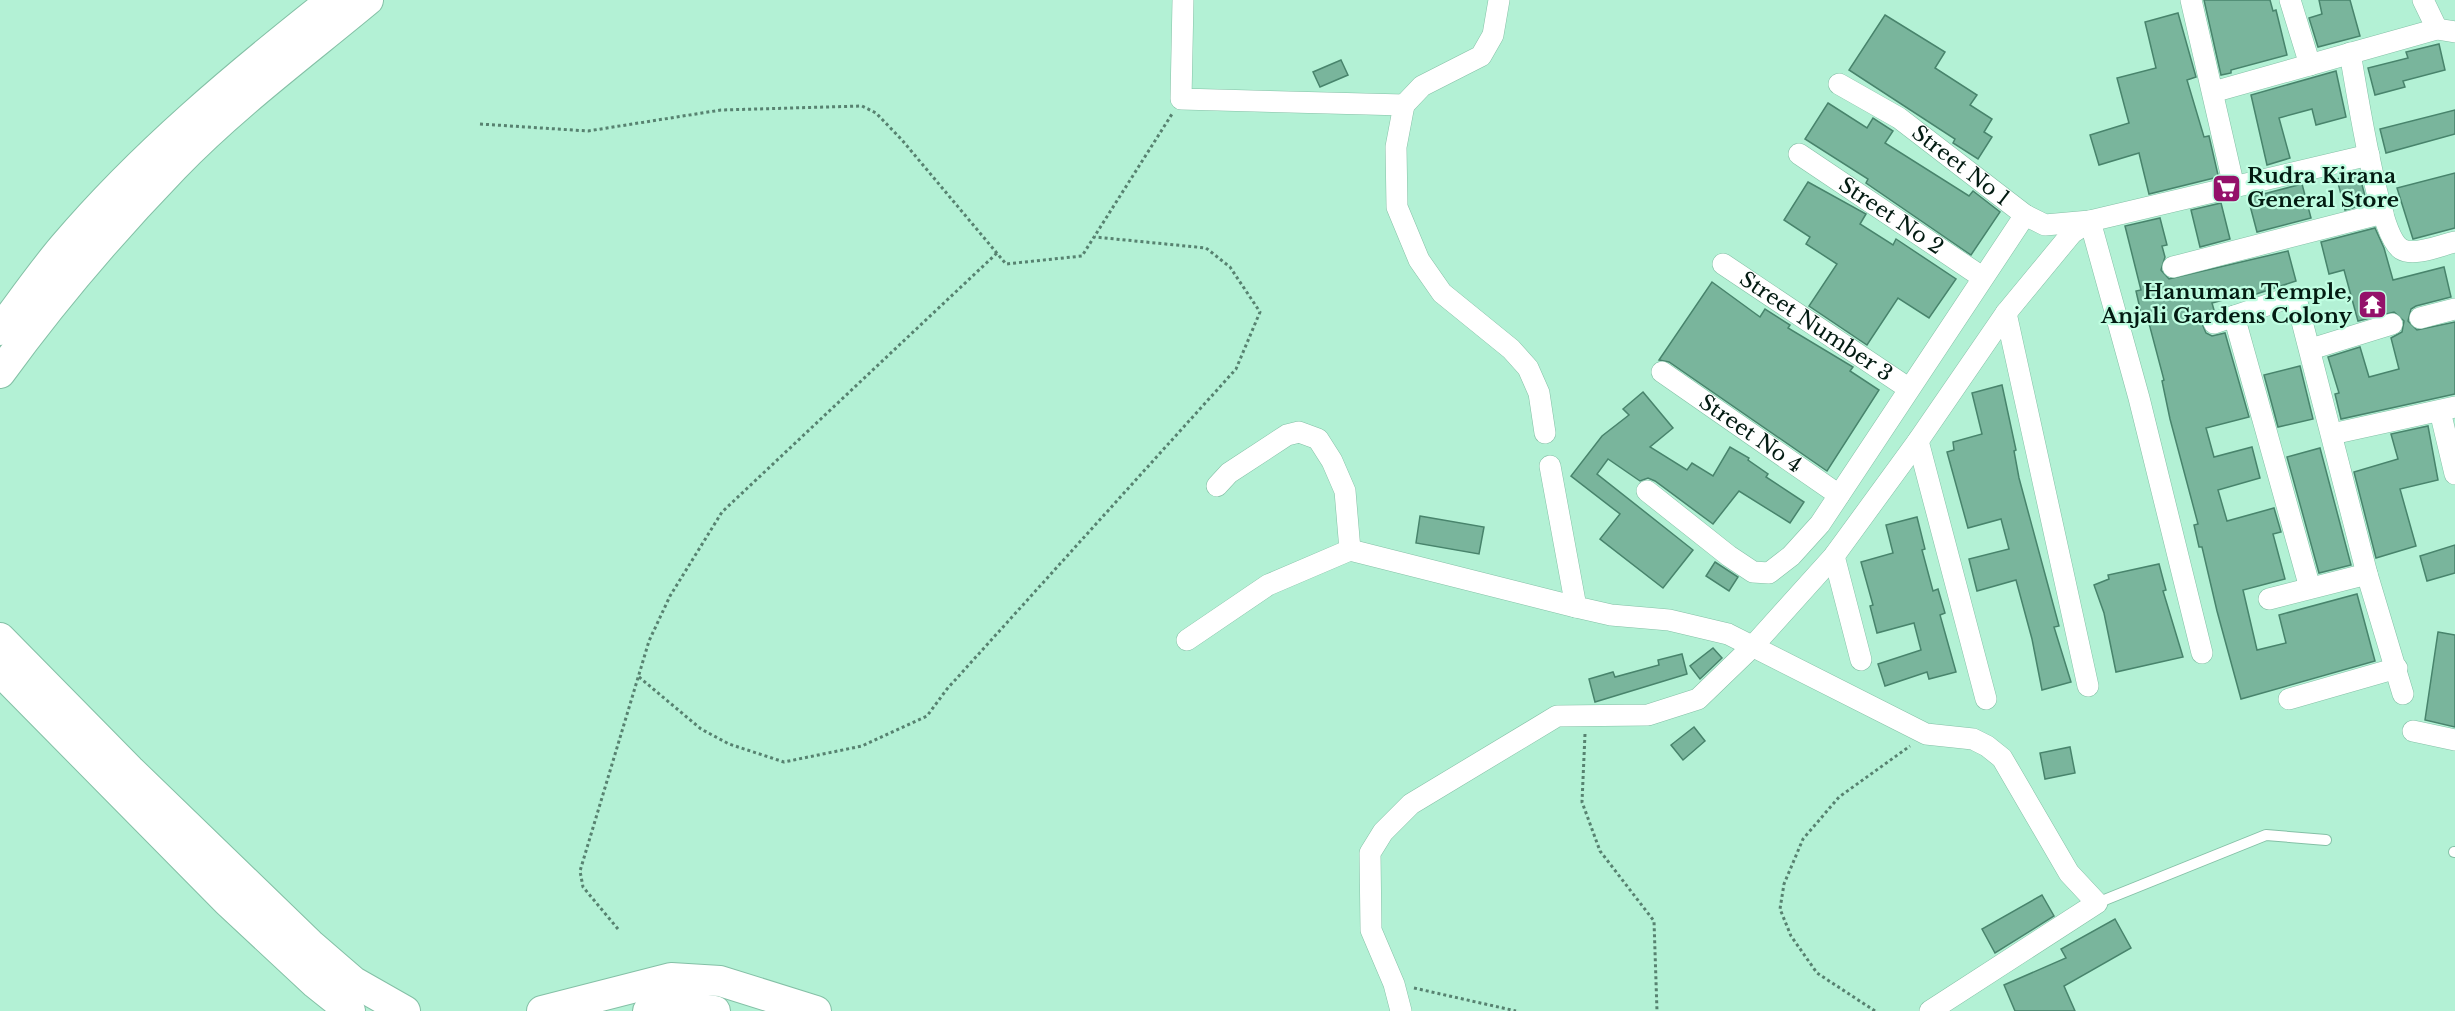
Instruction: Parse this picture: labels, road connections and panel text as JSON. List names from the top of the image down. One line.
{"streets":{"street":["Street No 1","Street No 2","Street Number 3","Street No 4"]},"places":{"supermarket":["Rudra Kirana General Store"],"temple":["Hanuman Temple, Anjali Gardens Colony"]}}
